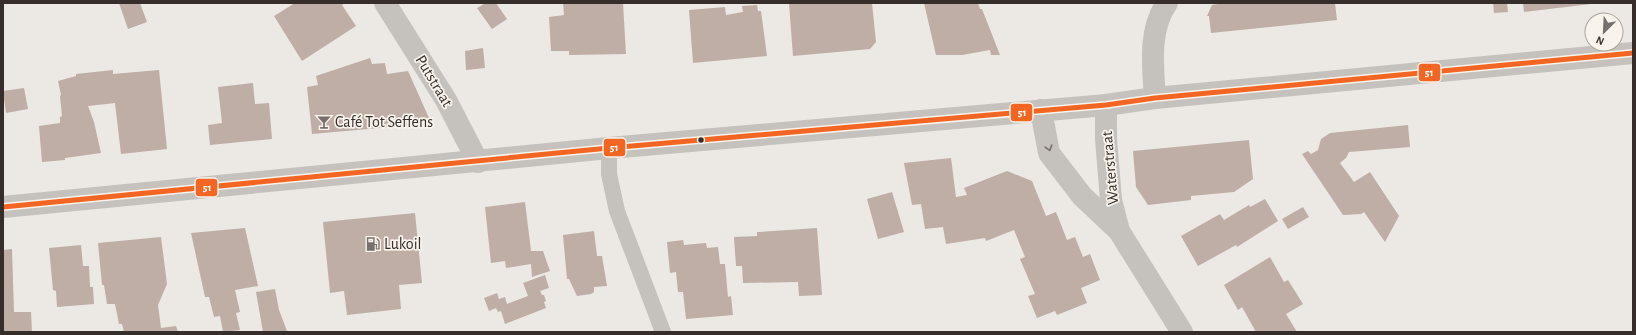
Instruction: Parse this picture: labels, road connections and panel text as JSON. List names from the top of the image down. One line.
{"streets":{"street":["Putstraat","Waterstraat"]},"one_way":["Waterstraat"],"places":{"bar":["Café Tot Seffens"],"fuel station":["Lukoil"]},"lines":["transit line 51"],"north":"bottom left"}
